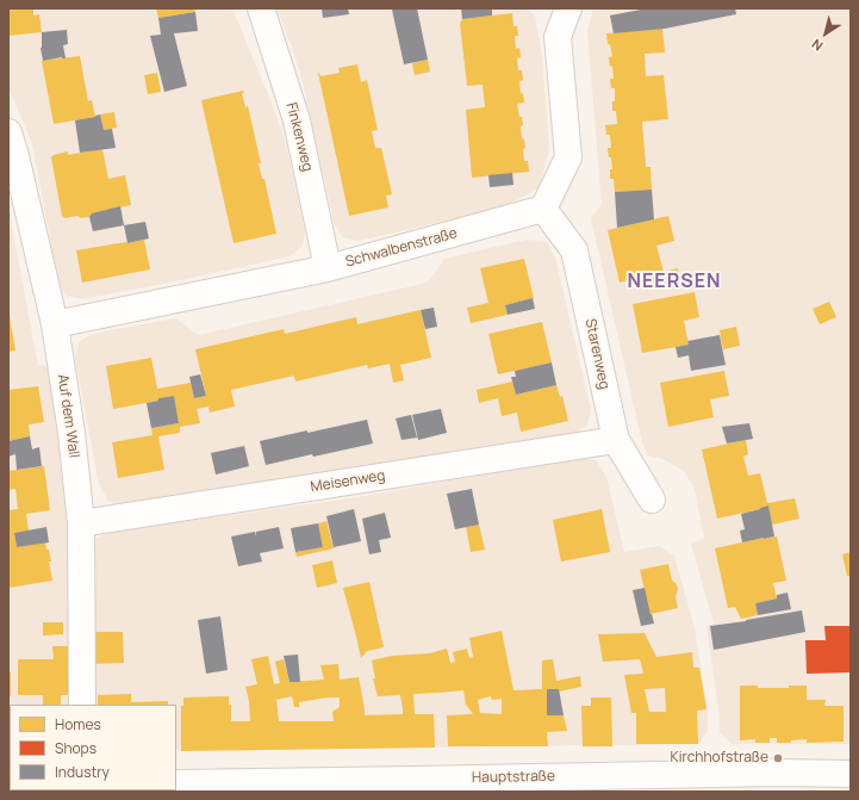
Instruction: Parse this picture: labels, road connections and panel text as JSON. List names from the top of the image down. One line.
{"streets":{"street":["Finkenweg","Schwalbenstraße","Starenweg","Auf dem Wall","Meisenweg","Hauptstraße"]},"crossings":[["Finkenweg","Schwalbenstraße"],["Schwalbenstraße","Starenweg"],["Schwalbenstraße","Auf dem Wall"],["Starenweg","Meisenweg"],["Auf dem Wall","Meisenweg"]],"districts":["NEERSEN"],"places":["Kirchhofstraße"],"legend":["Homes","Shops","Industry"],"north":"bottom left"}
